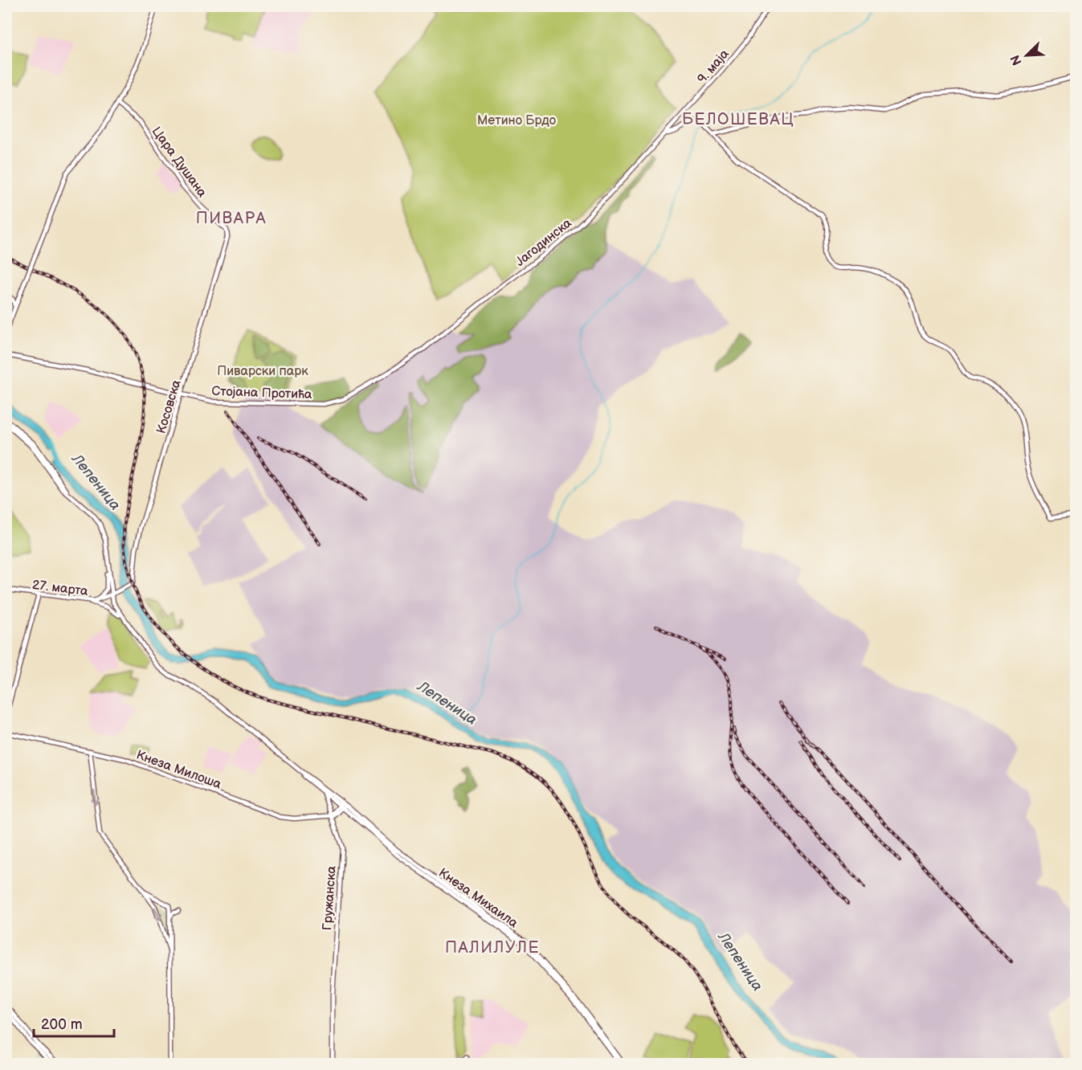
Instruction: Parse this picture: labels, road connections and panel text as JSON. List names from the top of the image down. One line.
{"streets":{"street":["9. маја","Цара Душана","Јагодинска","Стојана Протића","Косовска","27. марта","Кнеза Милоша","Кнеза Михаила","Гружанска"]},"crossings":[["9. маја","Јагодинска"],["Цара Душана","Косовска"],["Јагодинска","Стојана Протића"],["Стојана Протића","Косовска"],["Косовска","27. марта"],["27. марта","Кнеза Михаила"],["Кнеза Милоша","Гружанска"],["Кнеза Михаила","Гружанска"]],"districts":["БЕЛОШЕВАЦ","ПИВАРА","ПАЛИЛУЛЕ"],"water":["Лепеница"],"parks":["Метино Брдо","Пиварски парк"],"scale_bar":"200 m","north":"bottom left"}
